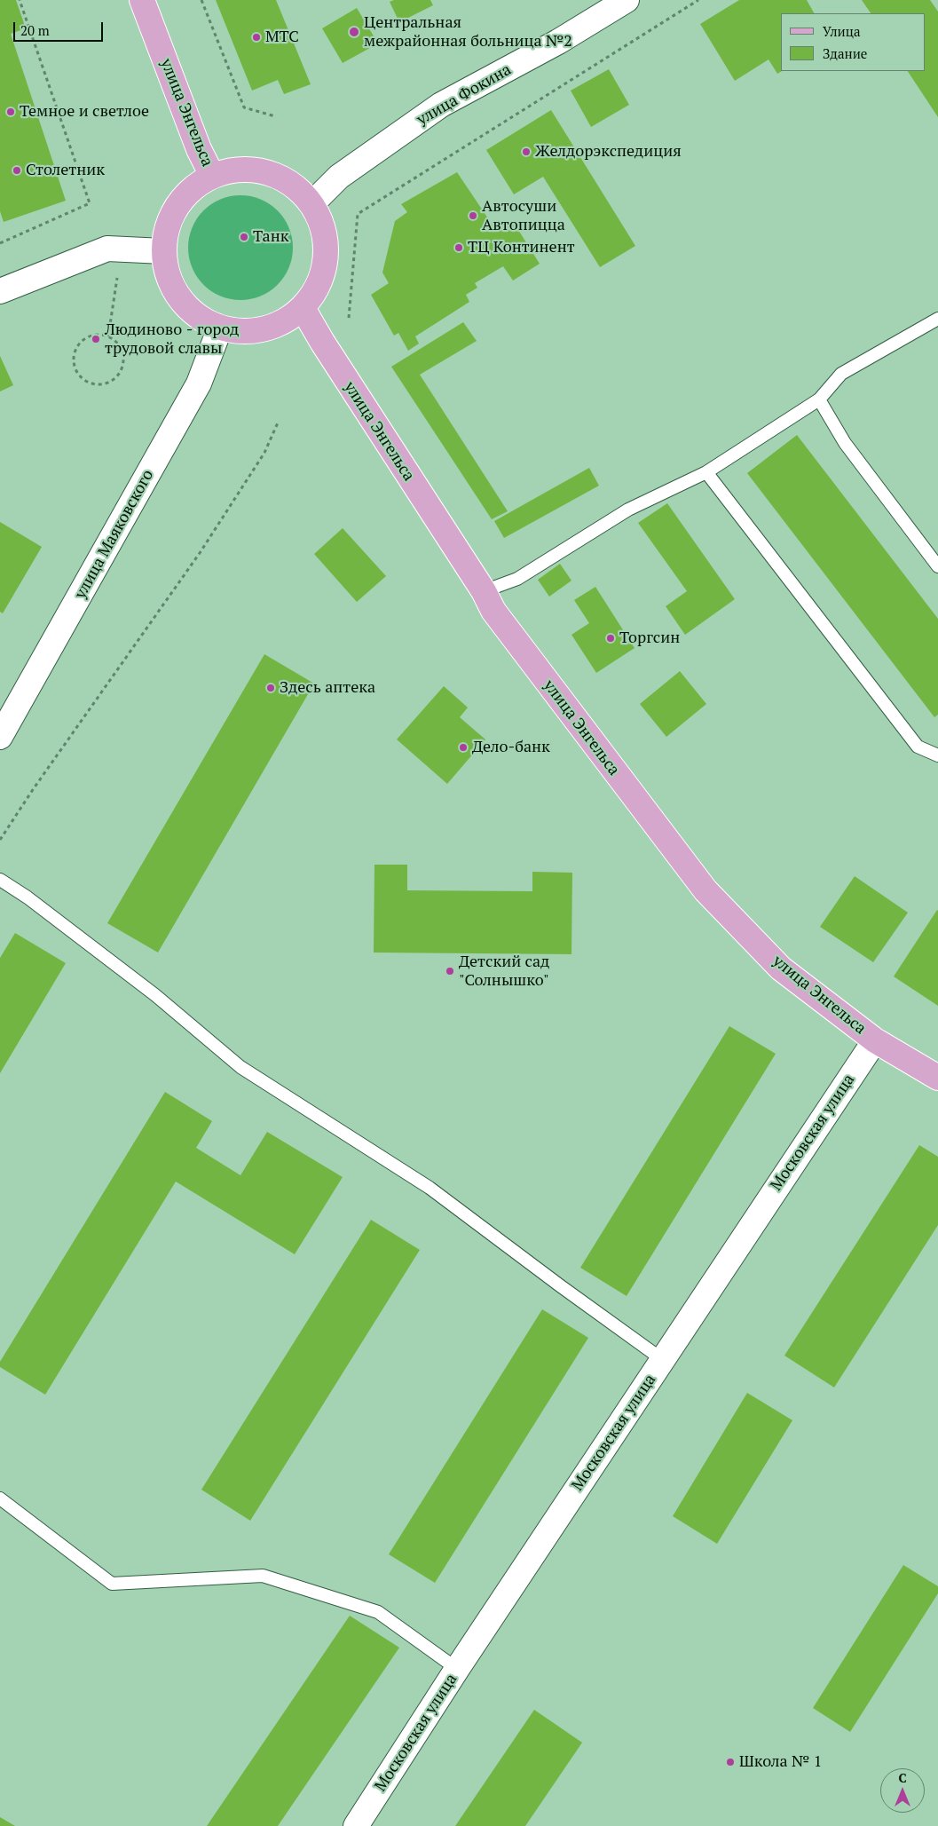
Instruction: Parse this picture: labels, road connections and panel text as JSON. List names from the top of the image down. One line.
{"streets":{"main road":["улица Энгельса"],"street":["улица Фокина","улица Маяковского","Московская улица"]},"crossings":[["улица Энгельса","Московская улица"]],"places":["Центральная межрайонная больница №2","МТС","Темное и светлое","Желдорэкспедиция","Столетник","Автосуши Автопицца","Танк","ТЦ Континент","Людиново - город трудовой славы","Торгсин","Здесь аптека","Дело-банк","Детский сад \"Солнышко\"","Школа № 1"],"legend":["Улица","Здание"],"scale_bar":"20 m","north":"top"}
